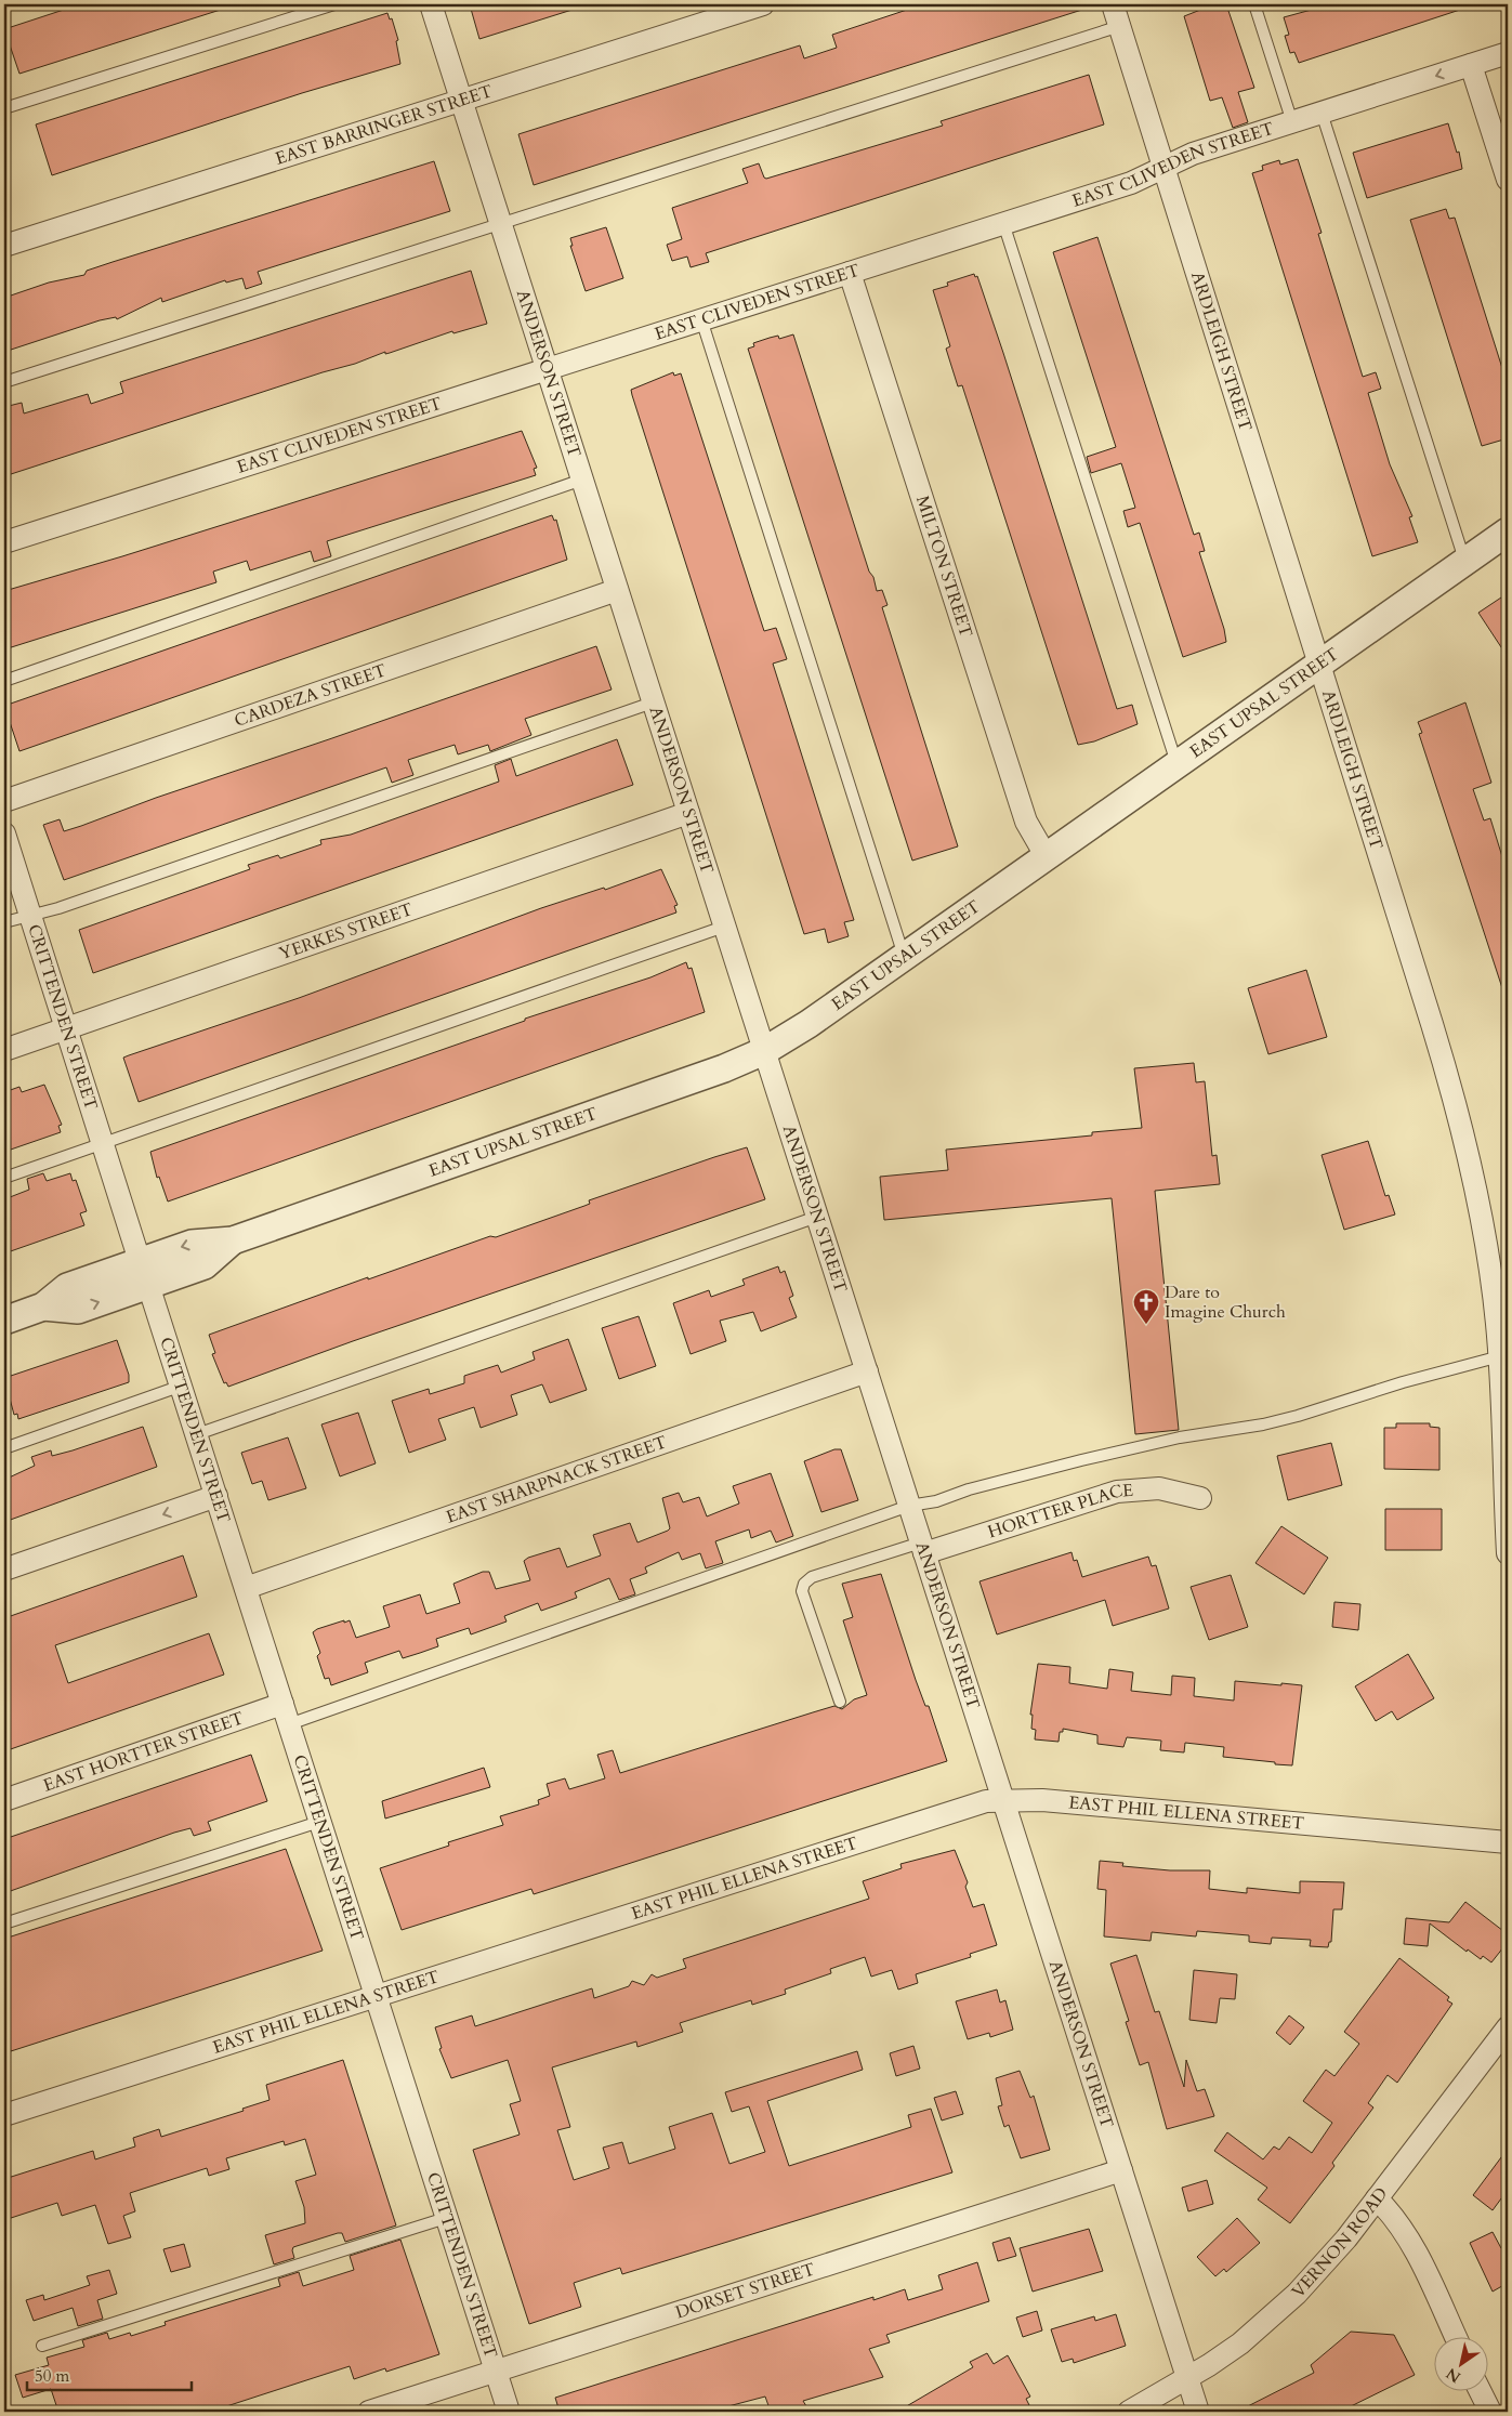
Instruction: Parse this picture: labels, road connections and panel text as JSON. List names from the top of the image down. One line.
{"streets":{"street":["EAST BARRINGER STREET","EAST CLIVEDEN STREET","ARDLEIGH STREET","ANDERSON STREET","MILTON STREET","CARDEZA STREET","EAST UPSAL STREET","YERKES STREET","CRITTENDEN STREET","EAST SHARPNACK STREET","HORTTER PLACE","EAST HORTTER STREET","EAST PHIL ELLENA STREET","VERNON ROAD","DORSET STREET"]},"crossings":[["EAST BARRINGER STREET","ANDERSON STREET"],["EAST CLIVEDEN STREET","ARDLEIGH STREET"],["EAST CLIVEDEN STREET","ANDERSON STREET"],["EAST CLIVEDEN STREET","MILTON STREET"],["ARDLEIGH STREET","EAST UPSAL STREET"],["ANDERSON STREET","CARDEZA STREET"],["ANDERSON STREET","EAST UPSAL STREET"],["ANDERSON STREET","YERKES STREET"],["ANDERSON STREET","EAST SHARPNACK STREET"],["ANDERSON STREET","HORTTER PLACE"],["ANDERSON STREET","EAST PHIL ELLENA STREET"],["ANDERSON STREET","VERNON ROAD"],["ANDERSON STREET","DORSET STREET"],["MILTON STREET","EAST UPSAL STREET"],["EAST UPSAL STREET","CRITTENDEN STREET"],["YERKES STREET","CRITTENDEN STREET"],["CRITTENDEN STREET","EAST SHARPNACK STREET"],["CRITTENDEN STREET","EAST HORTTER STREET"],["CRITTENDEN STREET","EAST PHIL ELLENA STREET"],["CRITTENDEN STREET","DORSET STREET"]],"places":{"church":["Dare to Imagine Church"]},"scale_bar":"50 m","north":"bottom left"}
